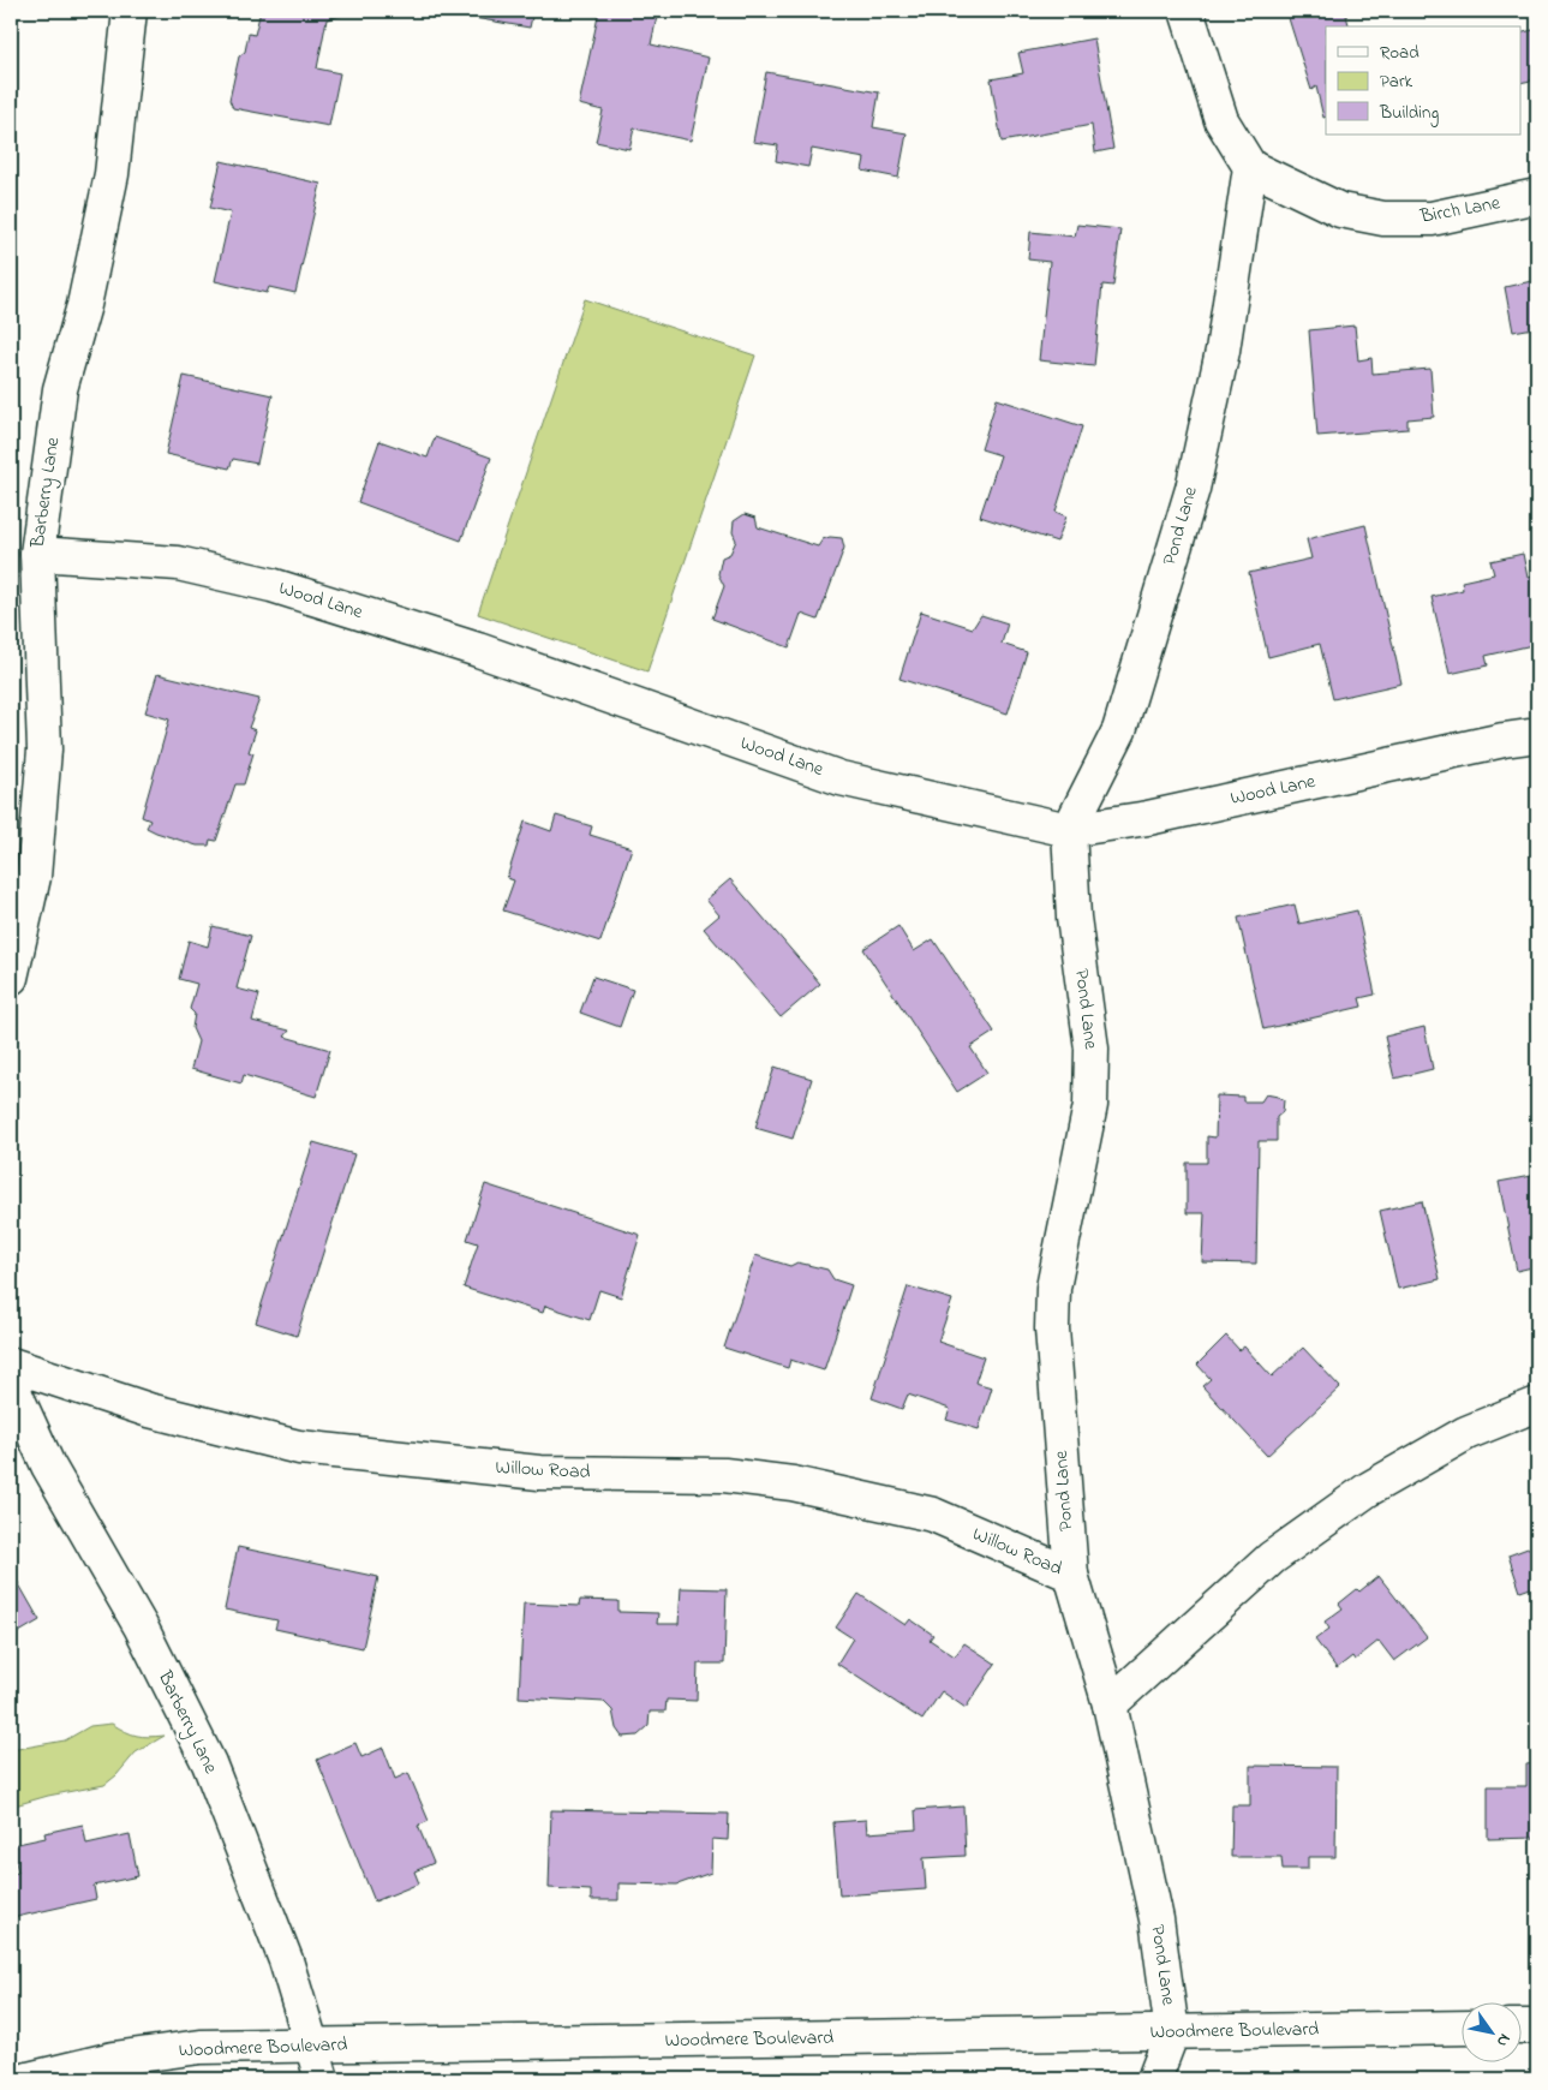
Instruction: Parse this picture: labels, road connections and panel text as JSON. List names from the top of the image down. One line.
{"streets":{"street":["Birch Lane","Barberry Lane","Pond Lane","Wood Lane","Willow Road","Woodmere Boulevard"]},"crossings":[["Birch Lane","Pond Lane"],["Barberry Lane","Wood Lane"],["Barberry Lane","Woodmere Boulevard"],["Pond Lane","Wood Lane"],["Pond Lane","Willow Road"],["Pond Lane","Woodmere Boulevard"]],"legend":["Road","Park","Building"],"north":"bottom right"}
